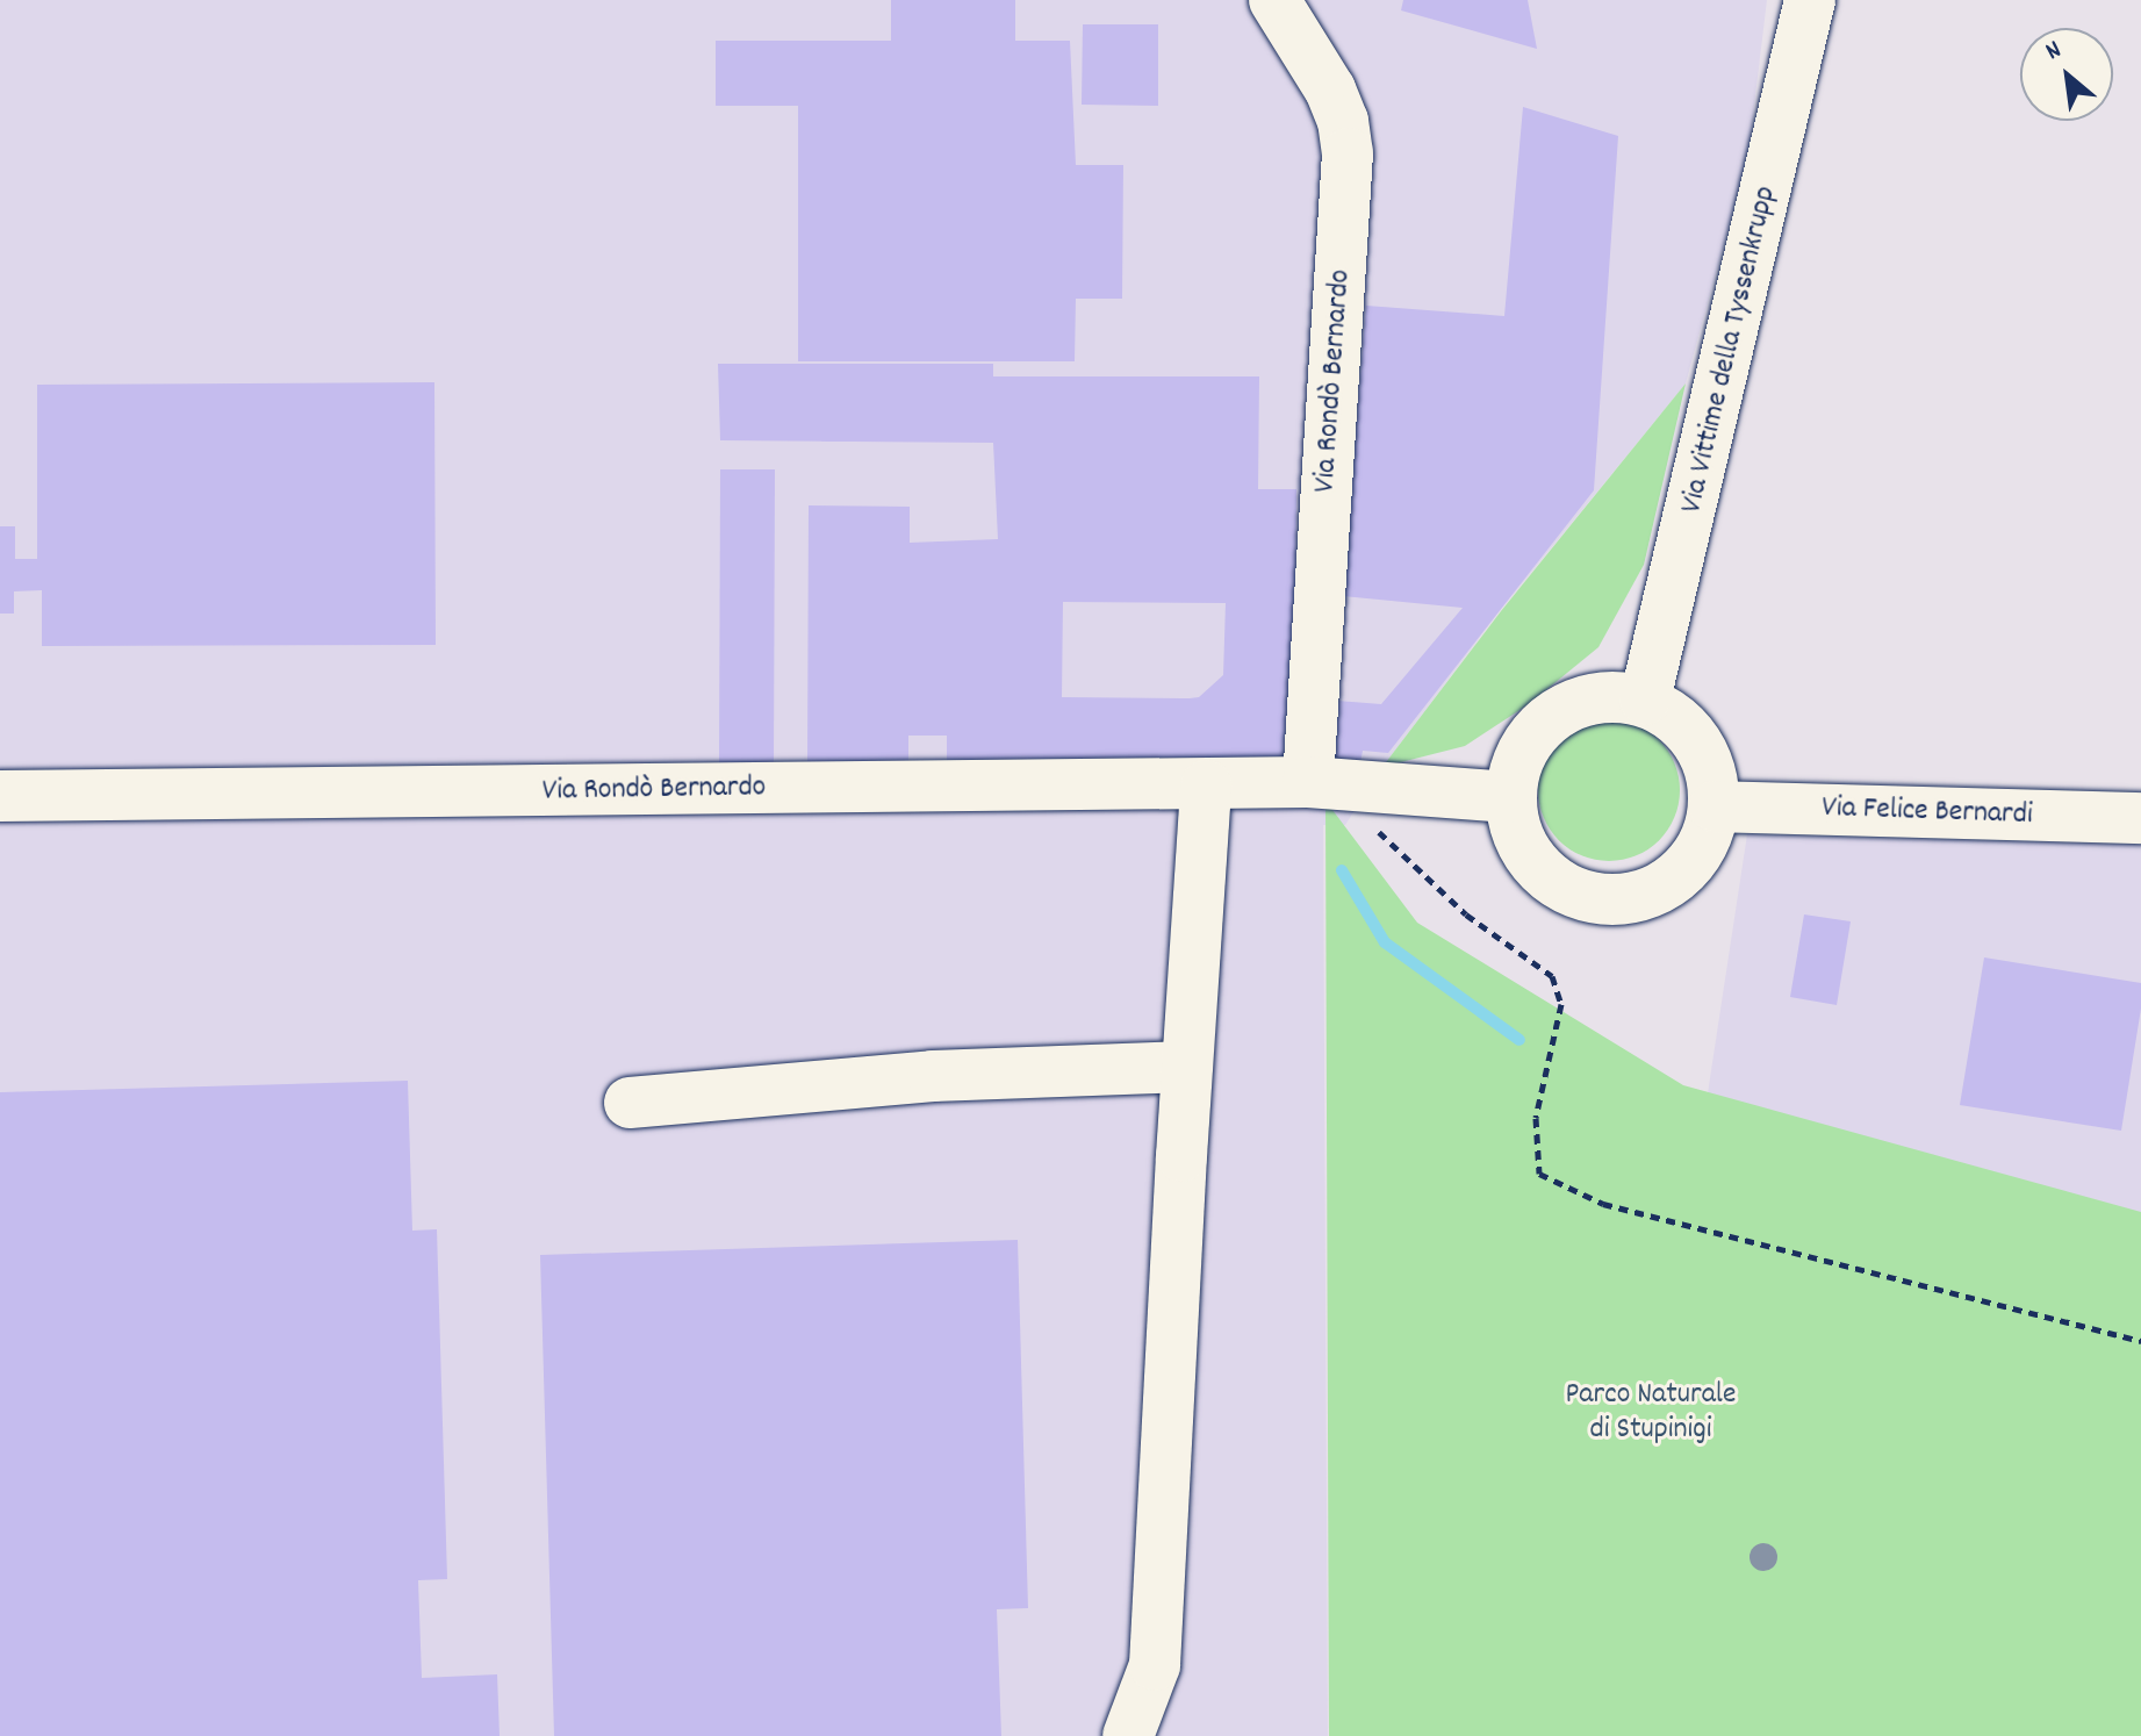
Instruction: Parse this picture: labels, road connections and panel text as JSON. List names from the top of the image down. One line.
{"streets":{"street":["Via Vittime della Tyssenkrupp","Via Rondò Bernardo","Via Felice Bernardi"]},"crossings":[["Via Vittime della Tyssenkrupp","Via Rondò Bernardo"],["Via Vittime della Tyssenkrupp","Via Felice Bernardi"],["Via Rondò Bernardo","Via Felice Bernardi"]],"parks":["Parco Naturale di Stupinigi"],"north":"top left"}
